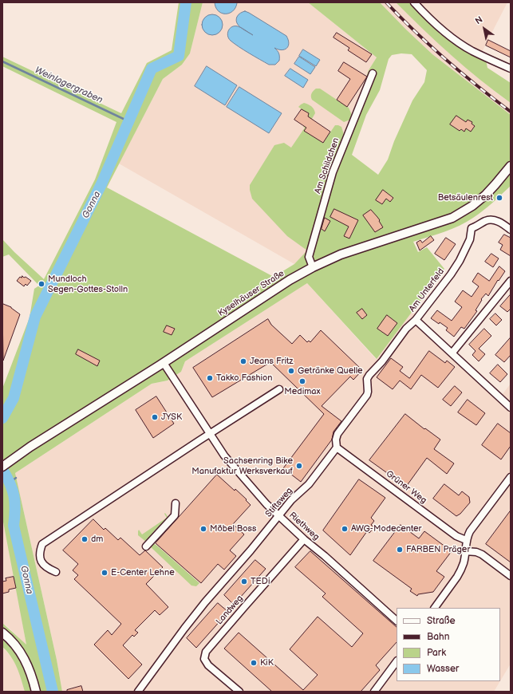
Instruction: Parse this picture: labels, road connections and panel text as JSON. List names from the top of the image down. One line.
{"streets":{"main road":["Kyselhäuser Straße"],"street":["Am Schildchen","Am Unterfeld","Grüner Weg","Stiftsweg","Riethweg","Landweg"]},"crossings":[["Am Schildchen","Kyselhäuser Straße"],["Am Unterfeld","Stiftsweg"],["Kyselhäuser Straße","Riethweg"],["Grüner Weg","Stiftsweg"],["Stiftsweg","Riethweg"],["Riethweg","Landweg"]],"water":["Weinlagergraben","Gonna"],"places":["Betsäulenrest","Mundloch Segen-Gottes-Stolln","Jeans Fritz","Getränke Quelle","Takko Fashion","Medimax","JYSK","Sachsenring Bike Manufaktur Werksverkauf","Möbel Boss","AWG-Modecenter","dm","FARBEN Präger","E-Center Lehne","TEDi","KiK"],"legend":["Straße","Bahn","Park","Wasser"],"north":"top left"}
